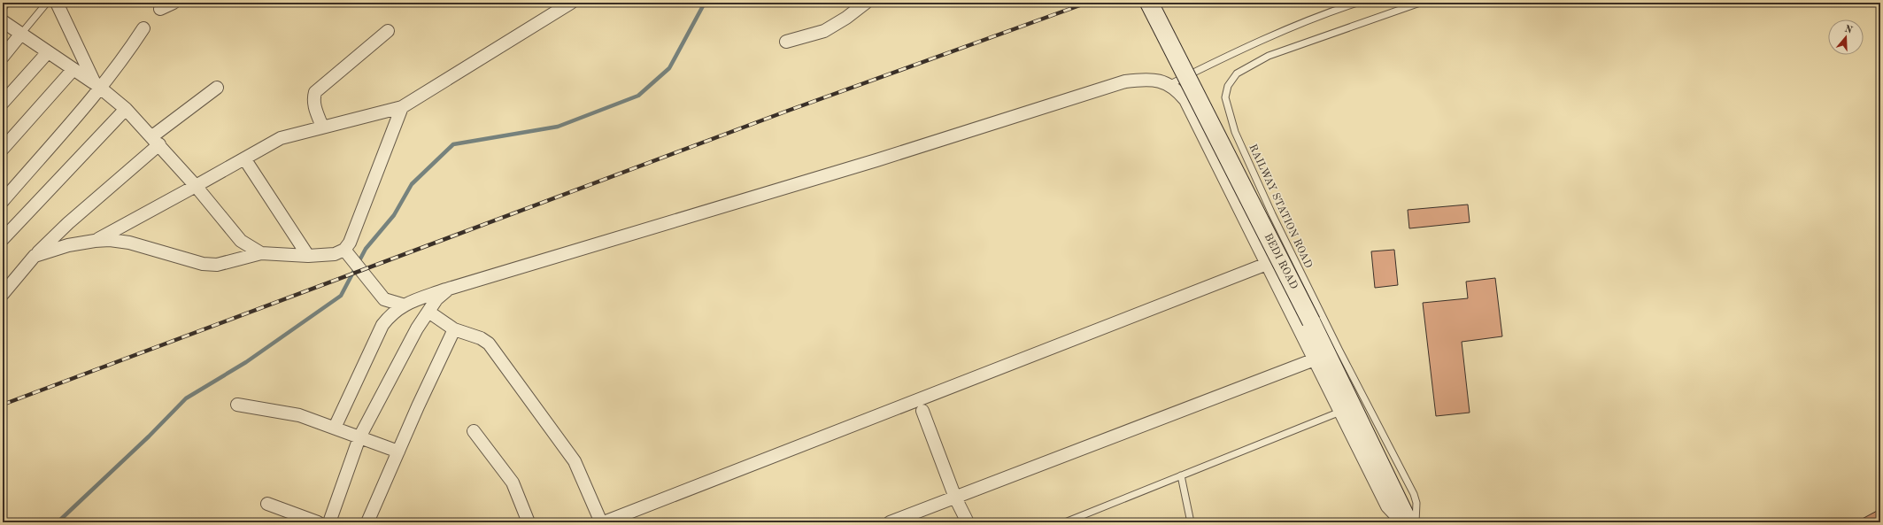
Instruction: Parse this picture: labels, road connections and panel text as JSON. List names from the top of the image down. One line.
{"streets":{"main road":["BEDI ROAD"],"lane":["RAILWAY STATION ROAD"]},"north":"top"}
